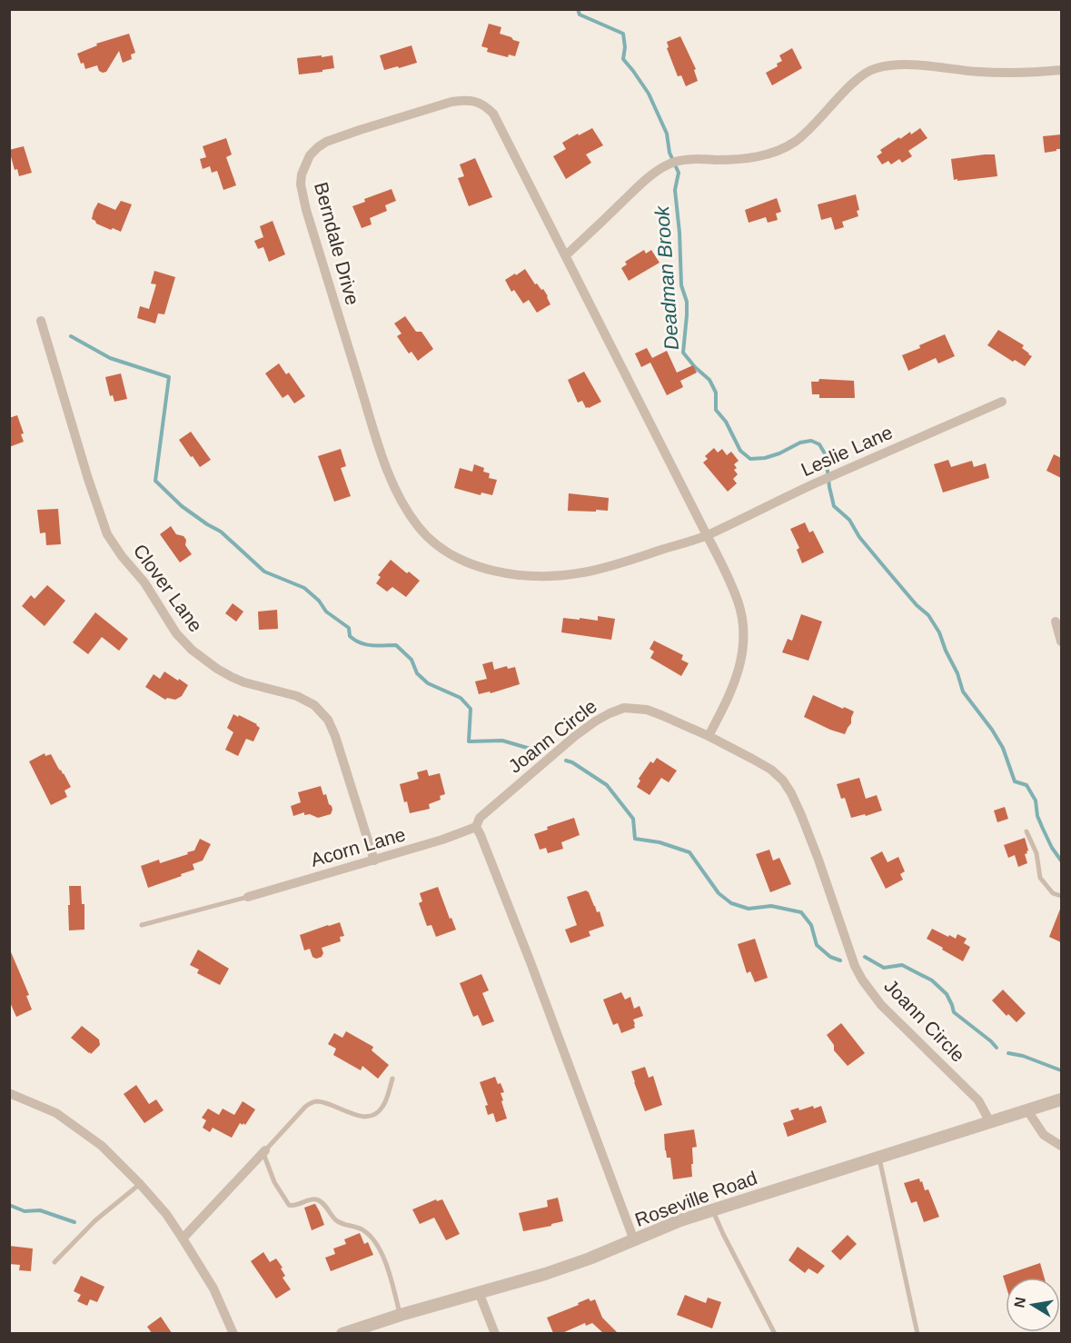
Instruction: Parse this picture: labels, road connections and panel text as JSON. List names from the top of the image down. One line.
{"streets":{"street":["Berndale Drive","Leslie Lane","Clover Lane","Joann Circle","Acorn Lane","Roseville Road"]},"crossings":[["Berndale Drive","Leslie Lane"],["Berndale Drive","Joann Circle"],["Clover Lane","Acorn Lane"],["Joann Circle","Acorn Lane"],["Joann Circle","Roseville Road"]],"water":["Deadman Brook"],"north":"left"}
